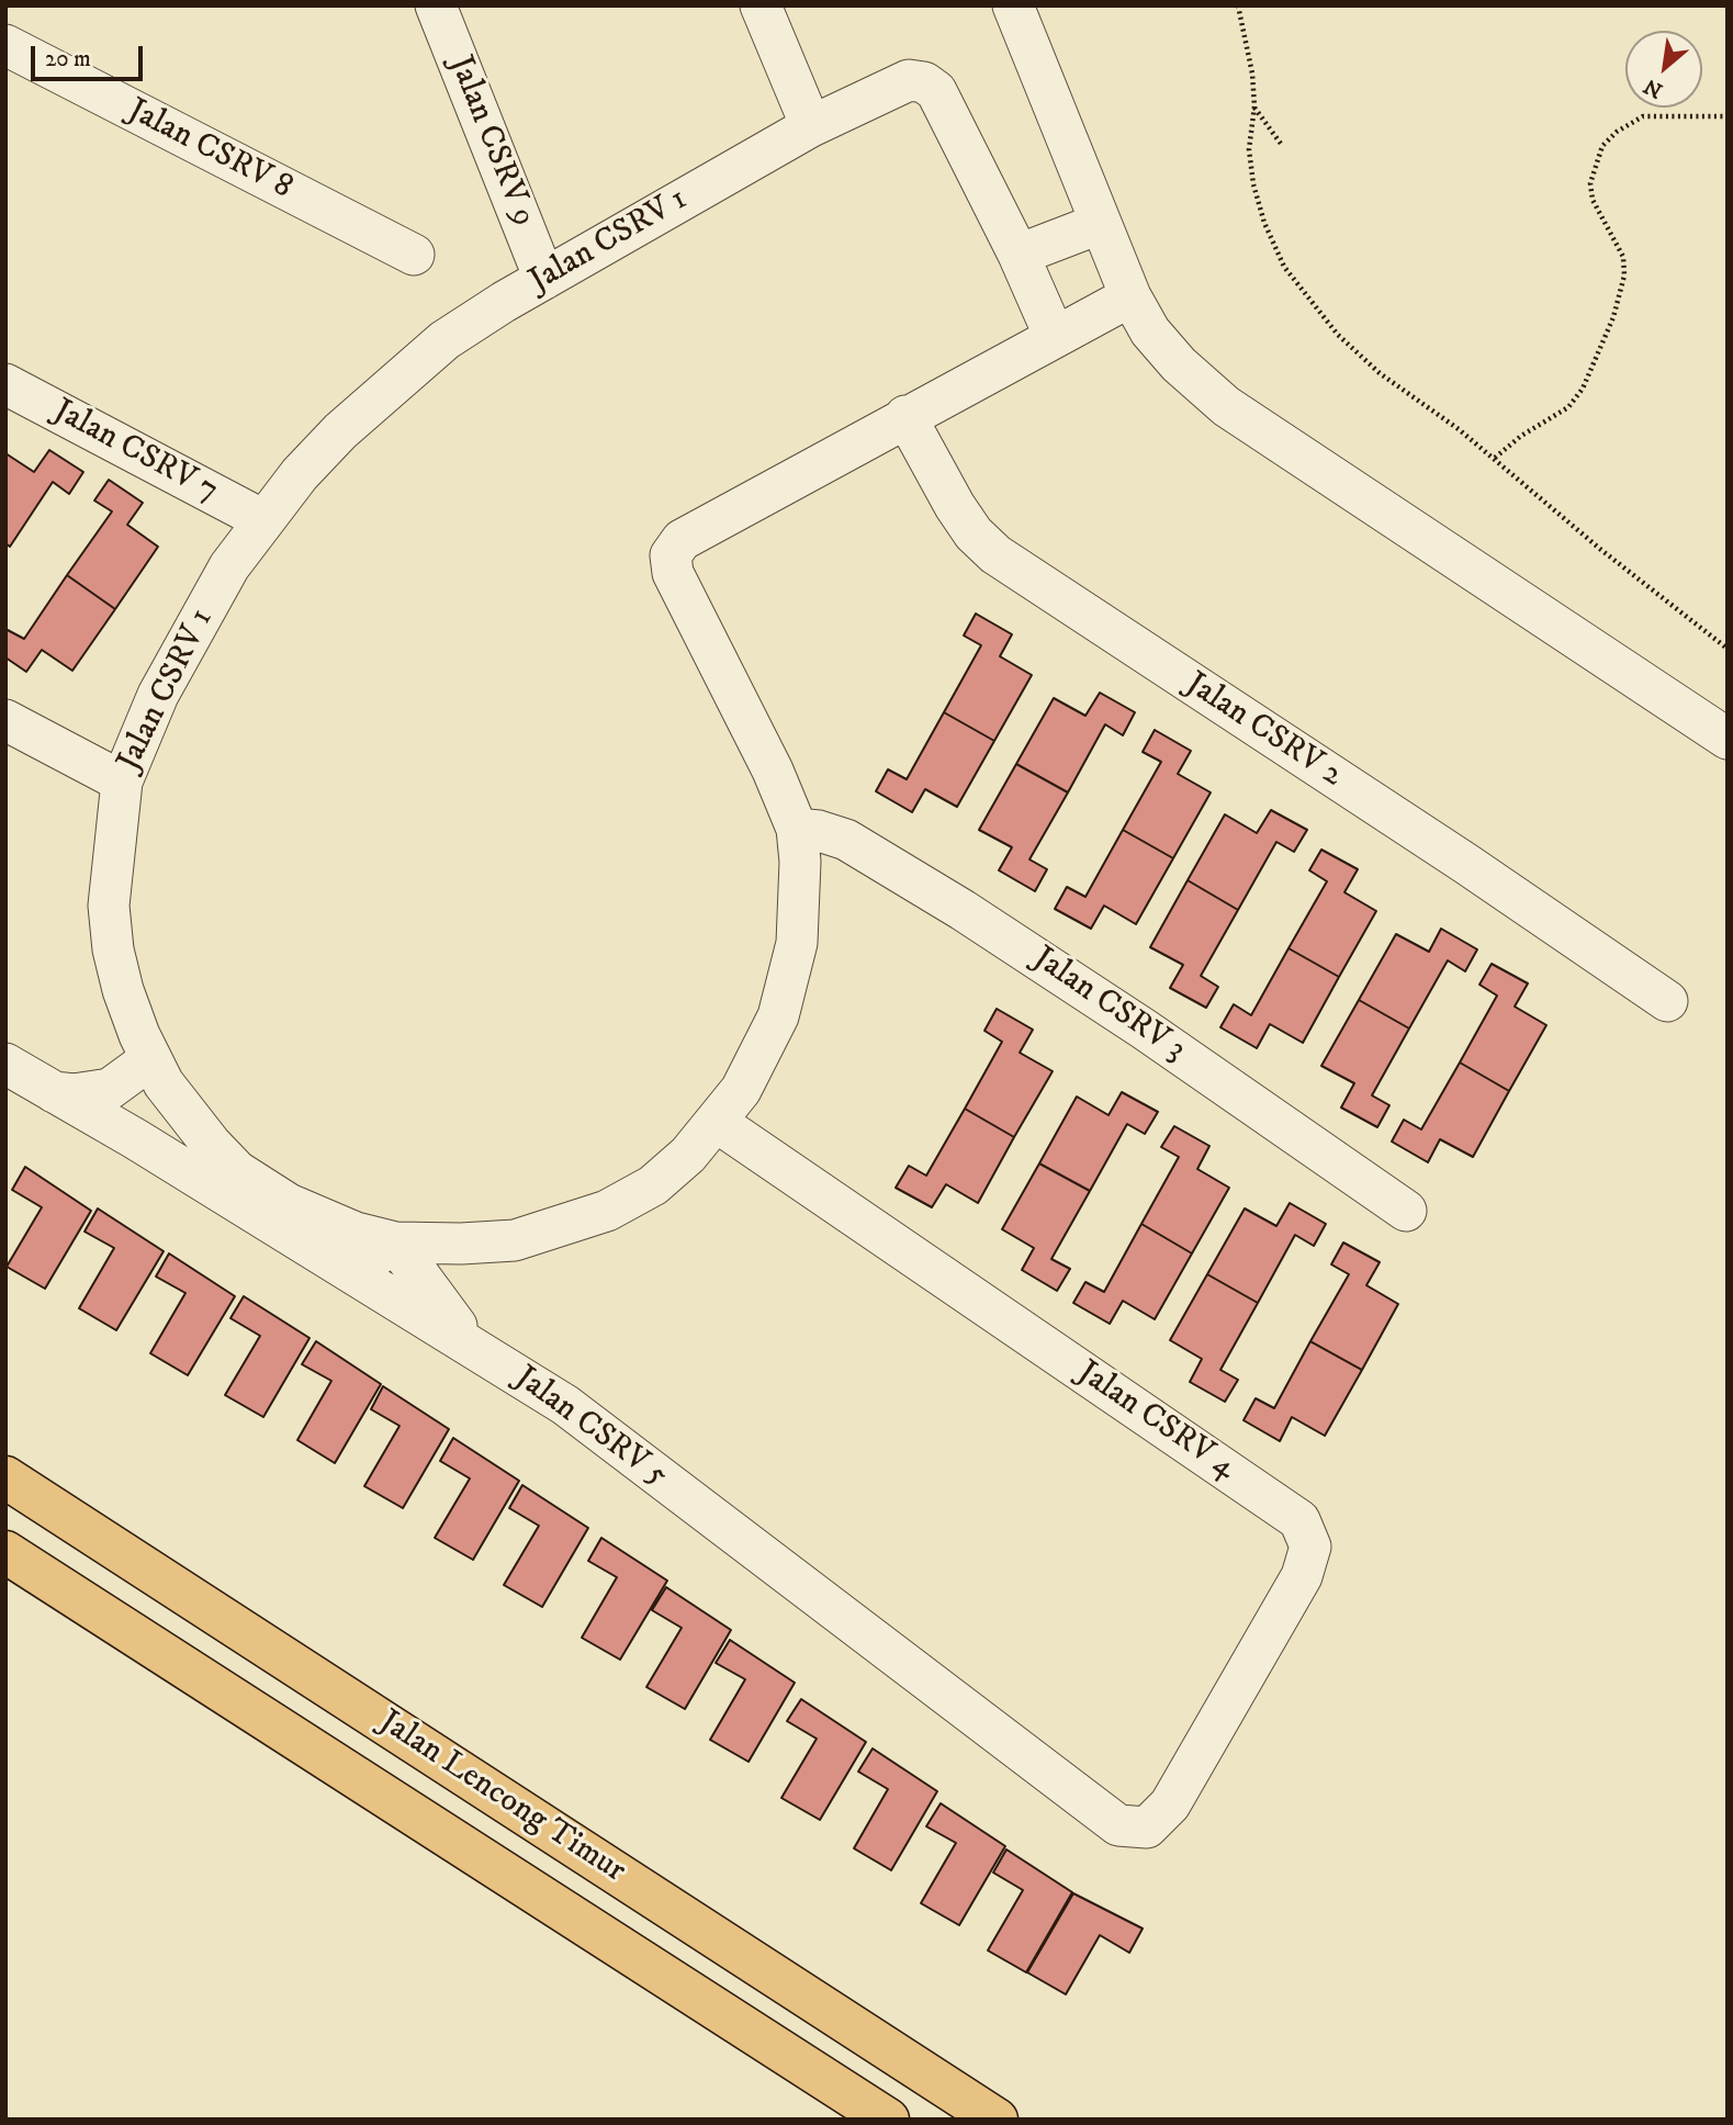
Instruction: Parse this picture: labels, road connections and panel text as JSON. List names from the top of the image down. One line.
{"streets":{"highway":["Jalan Lencong Timur"],"street":["Jalan CSRV 9","Jalan CSRV 8","Jalan CSRV 1","Jalan CSRV 7","Jalan CSRV 2","Jalan CSRV 3","Jalan CSRV 4","Jalan CSRV 5"]},"crossings":[["Jalan CSRV 9","Jalan CSRV 1"],["Jalan CSRV 1","Jalan CSRV 7"],["Jalan CSRV 1","Jalan CSRV 2"],["Jalan CSRV 1","Jalan CSRV 3"],["Jalan CSRV 1","Jalan CSRV 4"],["Jalan CSRV 4","Jalan CSRV 5"]],"scale_bar":"20 m","north":"bottom left"}
